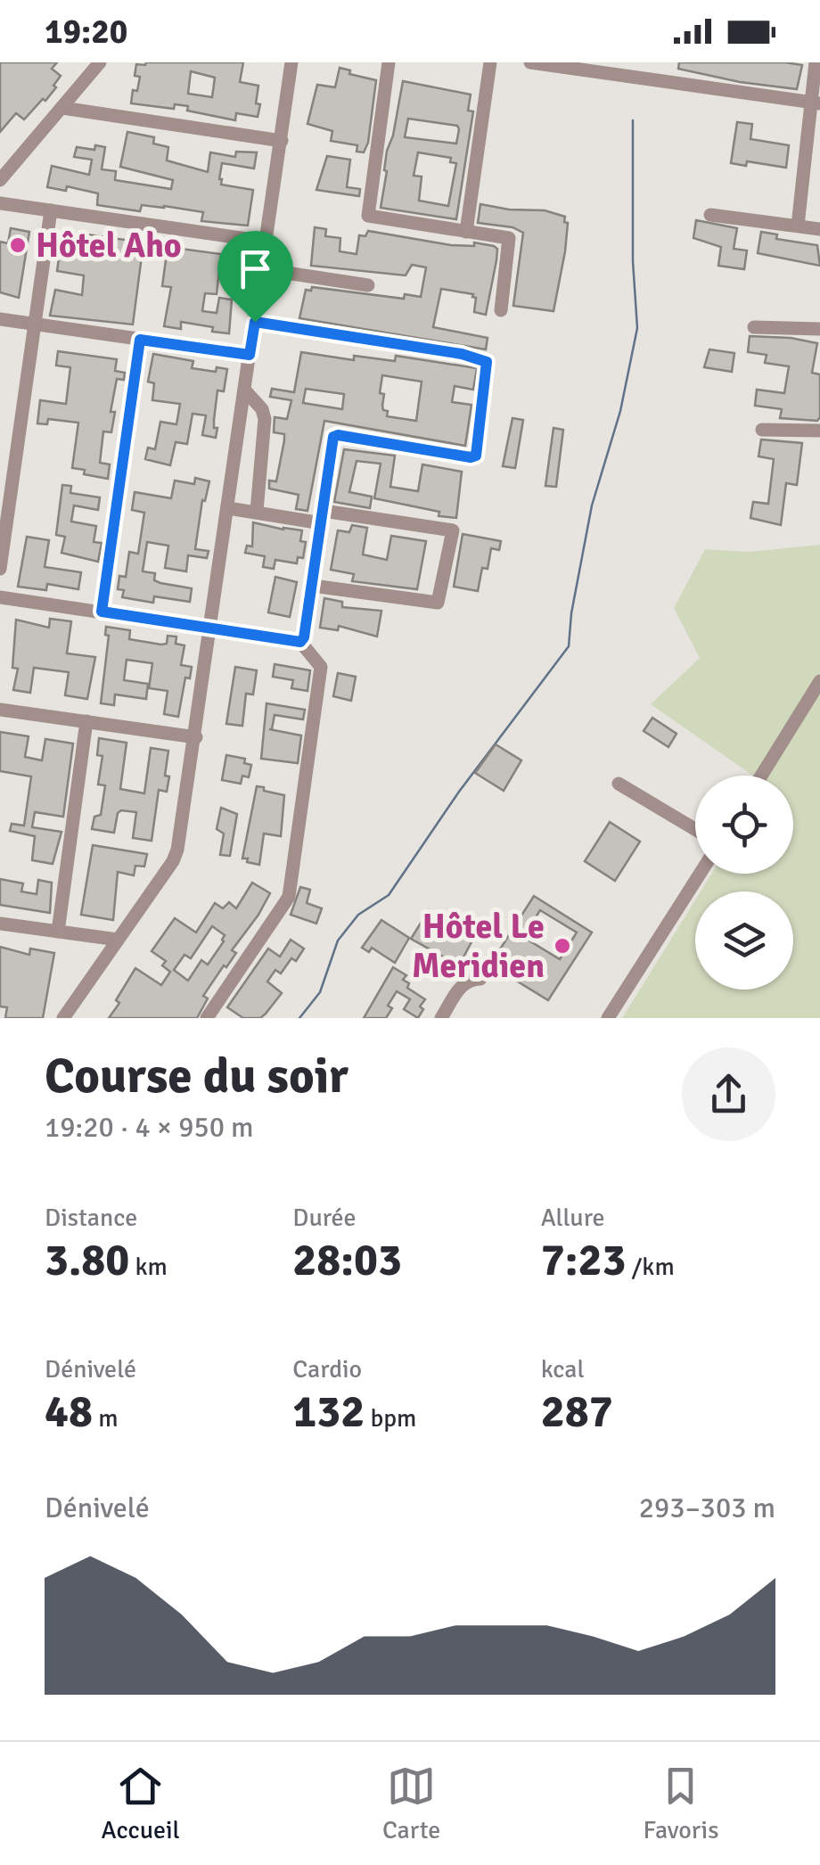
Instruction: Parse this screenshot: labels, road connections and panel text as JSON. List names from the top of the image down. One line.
{"places":["Hôtel Aho","Hôtel Le Meridien"],"page":{"status":"19:20","heading":["Course du soir","19:20 · 4 × 950 m"],"stats":[["Distance","3.80 km"],["Durée","28:03"],["Allure","7:23 /km"],["Dénivelé","48 m"],["Cardio","132 bpm"],["kcal","287"]],"chart":["Dénivelé","293–303 m"],"tabs":["Accueil","Carte","Favoris"]}}
